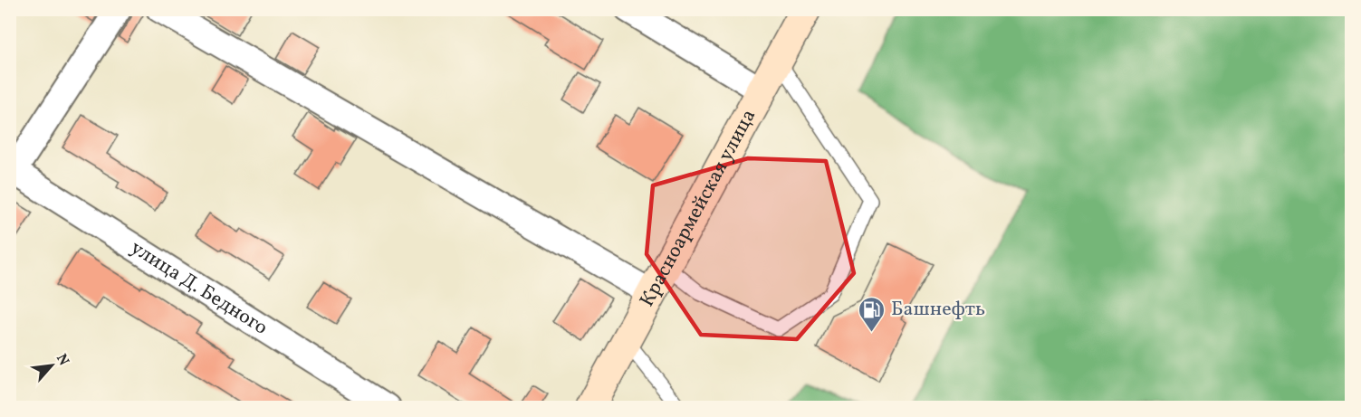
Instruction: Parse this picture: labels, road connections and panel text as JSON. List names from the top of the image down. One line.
{"streets":{"main road":["Красноармейская улица"],"street":["улица Д. Бедного"]},"places":{"fuel station":["Башнефть"]},"north":"top right"}
